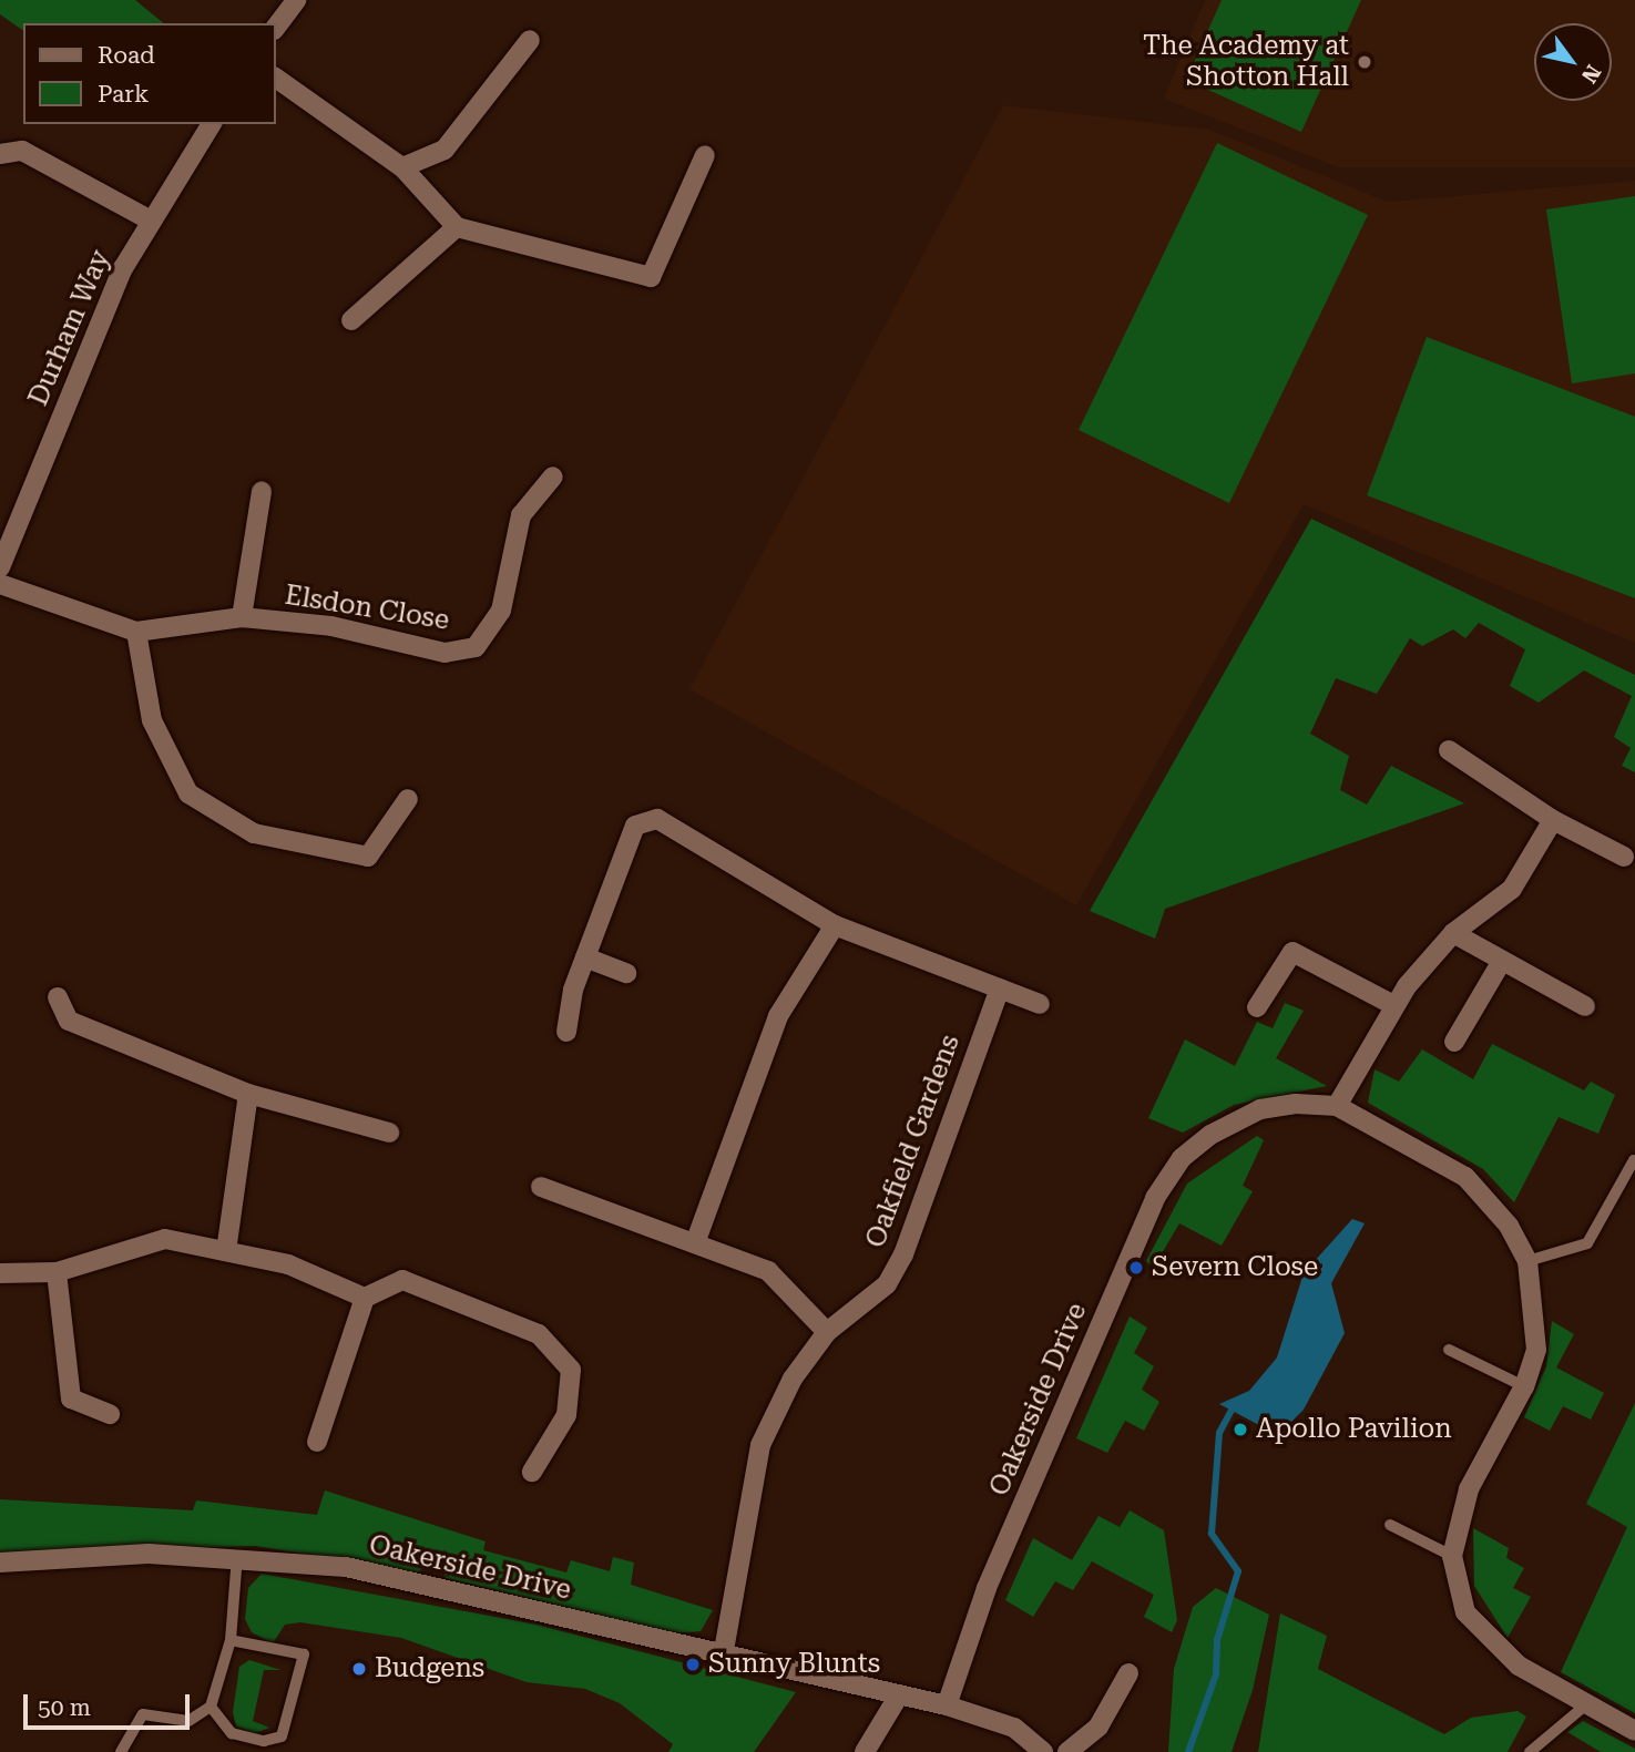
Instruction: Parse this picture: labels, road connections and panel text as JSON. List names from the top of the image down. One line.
{"streets":{"street":["Durham Way","Elsdon Close","Oakfield Gardens","Oakerside Drive"]},"crossings":[["Oakfield Gardens","Oakerside Drive"]],"places":["The Academy at Shotton Hall","Severn Close","Apollo Pavilion","Sunny Blunts","Budgens"],"legend":["Road","Park"],"scale_bar":"50 m","north":"bottom right"}
